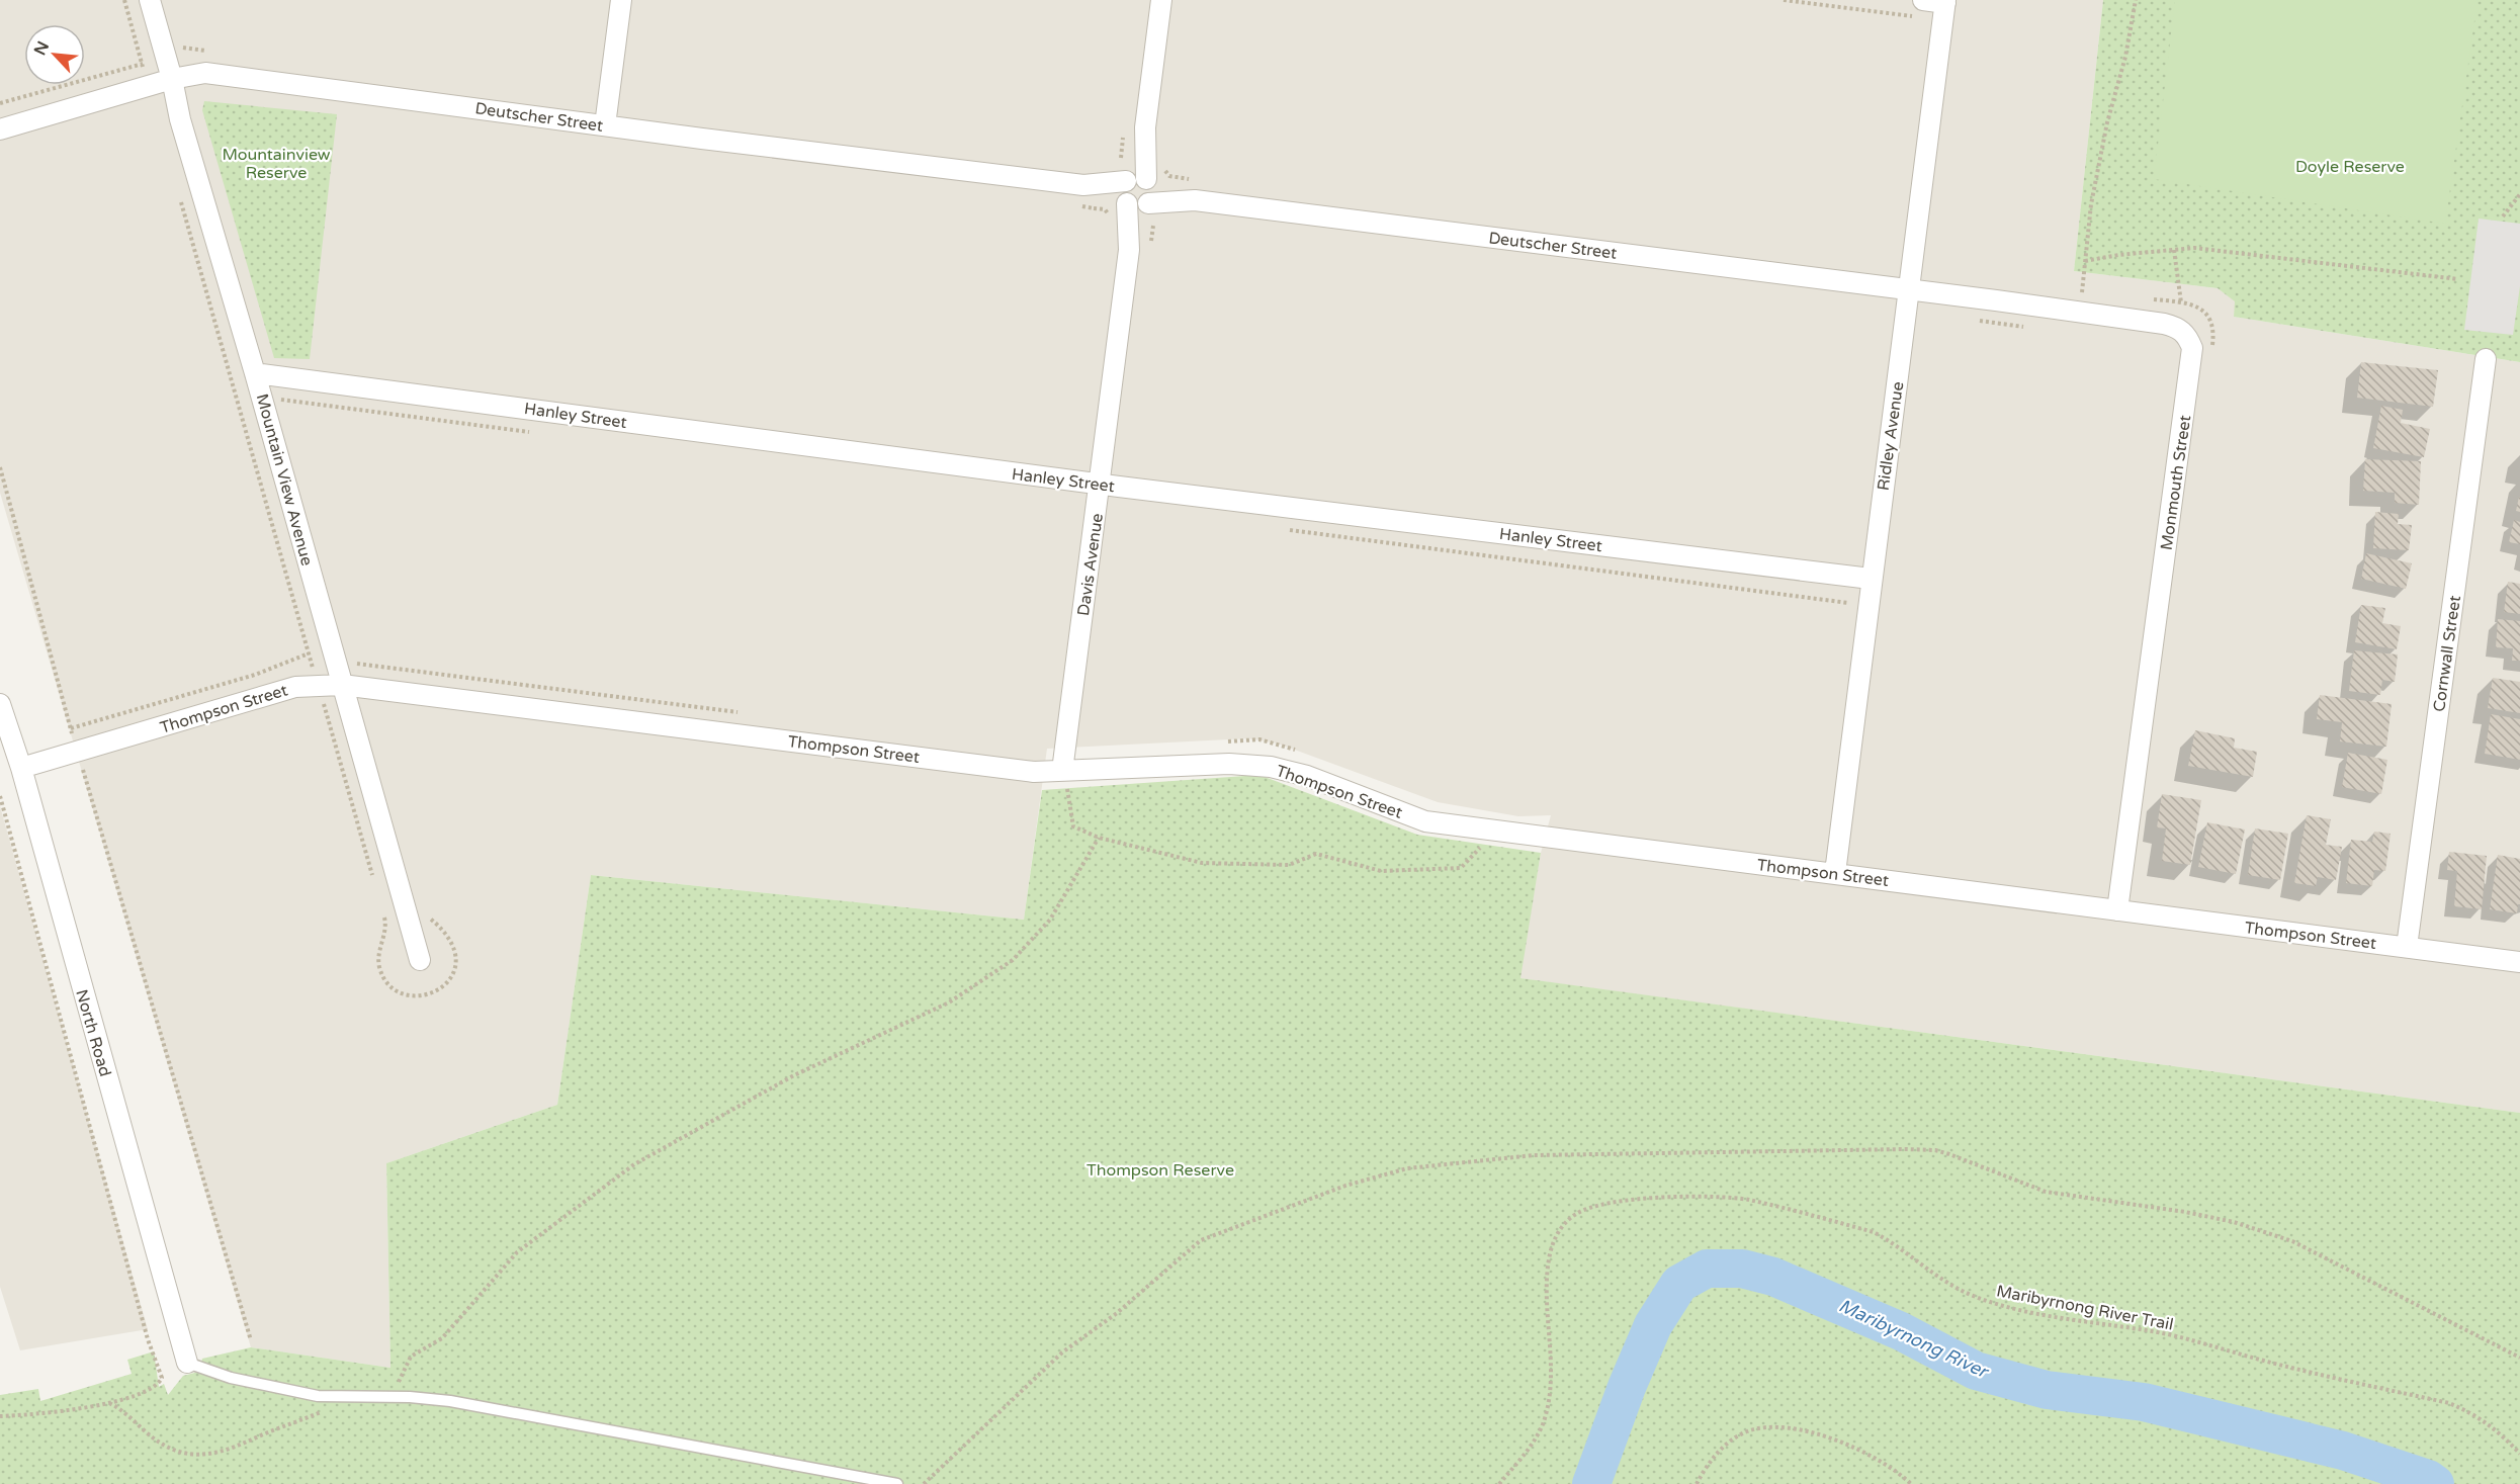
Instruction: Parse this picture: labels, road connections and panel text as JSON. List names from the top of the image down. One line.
{"streets":{"street":["Deutscher Street","Hanley Street","Ridley Avenue","Mountain View Avenue","Monmouth Street","Davis Avenue","Cornwall Street","Thompson Street","North Road"],"path":["Maribyrnong River Trail"]},"crossings":[["Deutscher Street","Ridley Avenue"],["Deutscher Street","Mountain View Avenue"],["Deutscher Street","Monmouth Street"],["Deutscher Street","Davis Avenue"],["Hanley Street","Ridley Avenue"],["Hanley Street","Mountain View Avenue"],["Hanley Street","Davis Avenue"],["Ridley Avenue","Monmouth Street"],["Ridley Avenue","Thompson Street"],["Mountain View Avenue","Thompson Street"],["Monmouth Street","Thompson Street"],["Davis Avenue","Thompson Street"],["Cornwall Street","Thompson Street"],["Thompson Street","North Road"]],"water":["Maribyrnong River"],"parks":["Mountainview Reserve","Doyle Reserve","Thompson Reserve"],"north":"top left"}
